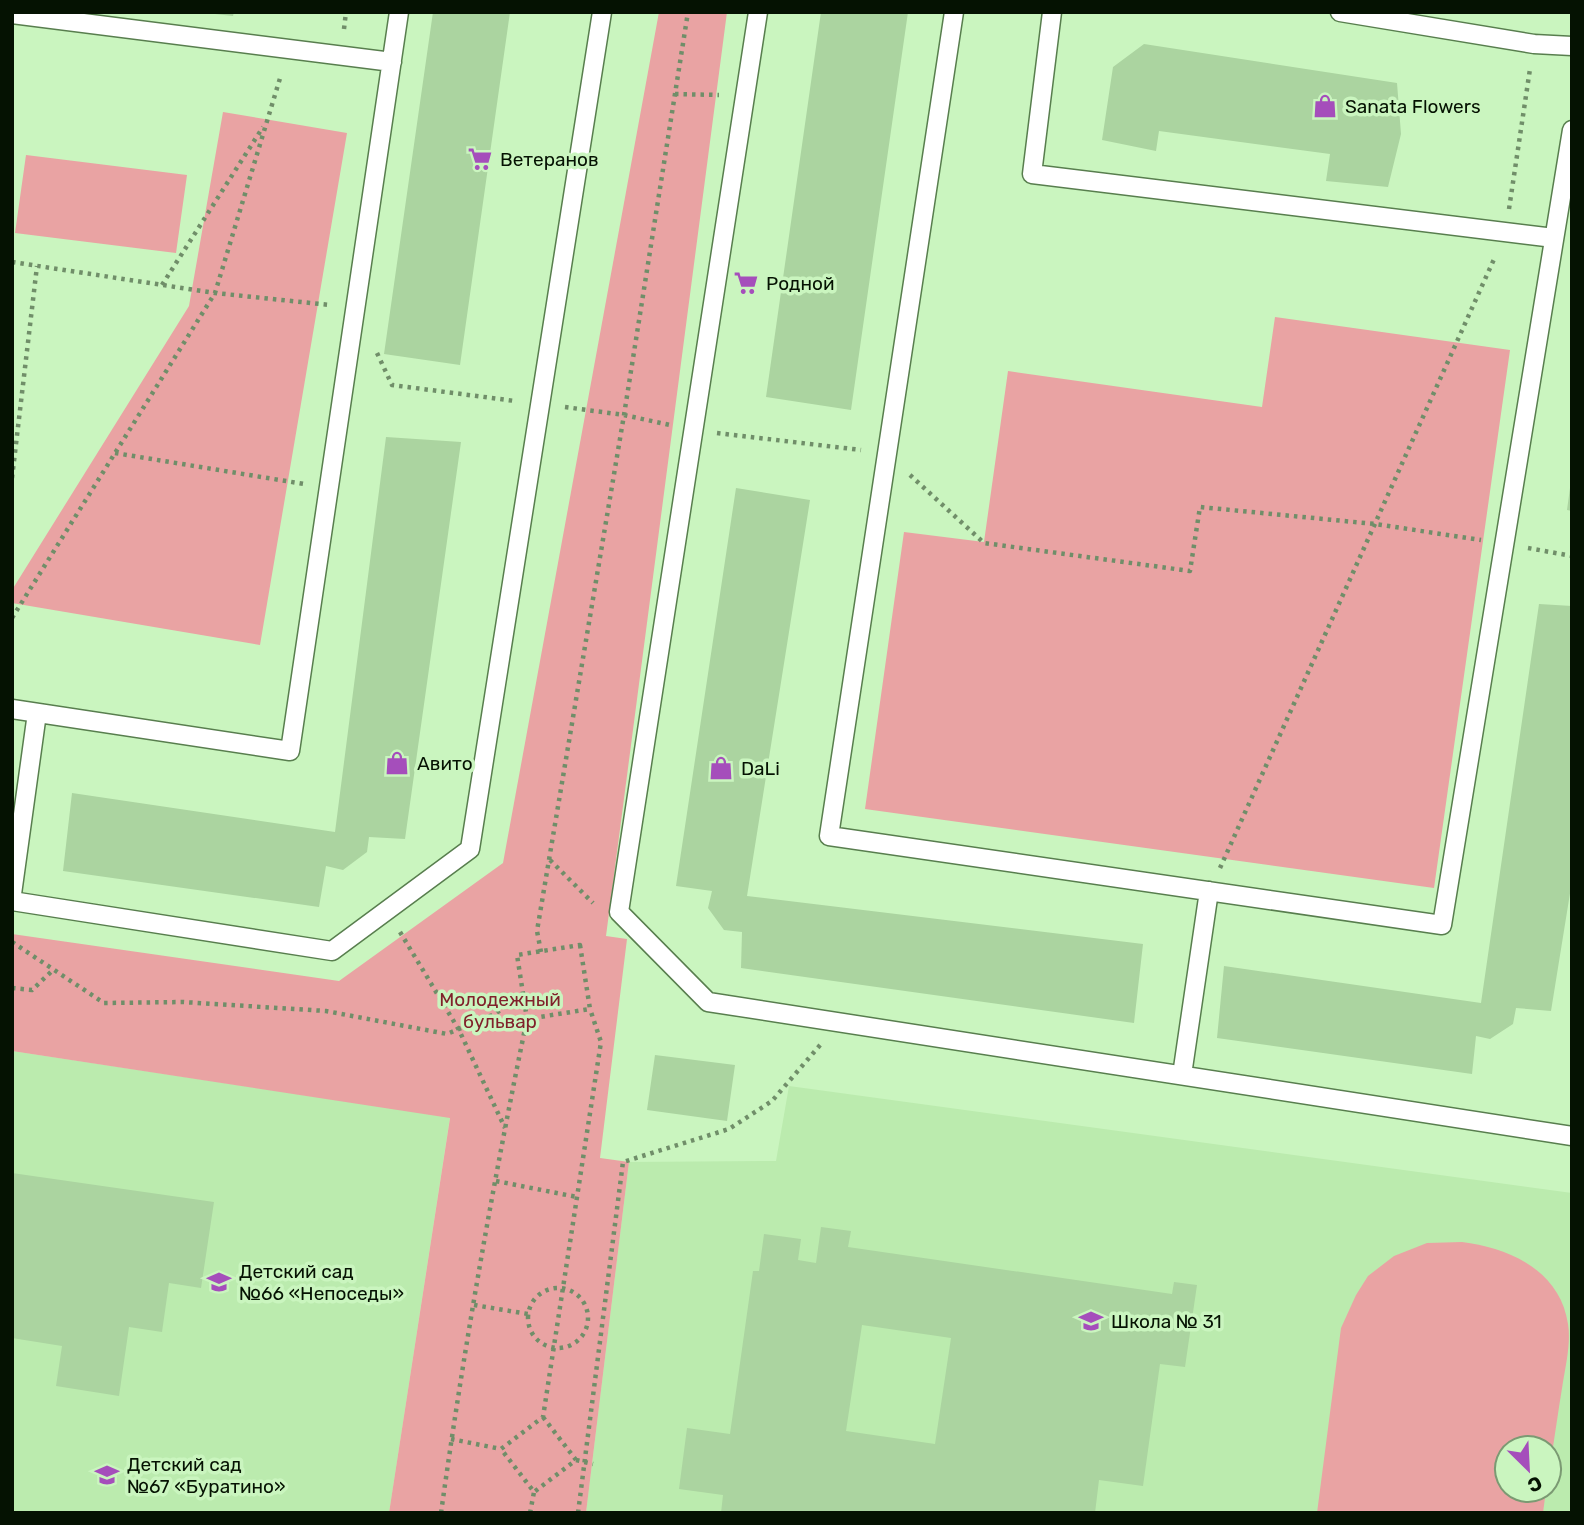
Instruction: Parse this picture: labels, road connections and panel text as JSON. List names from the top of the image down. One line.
{"parks":["Молодежный бульвар"],"places":{"shop":["Sanata Flowers","Авито","DaLi"],"supermarket":["Ветеранов","Родной"],"school or university":["Детский сад №66 «Непоседы»","Школа № 31","Детский сад №67 «Буратино»"]},"north":"bottom right"}
